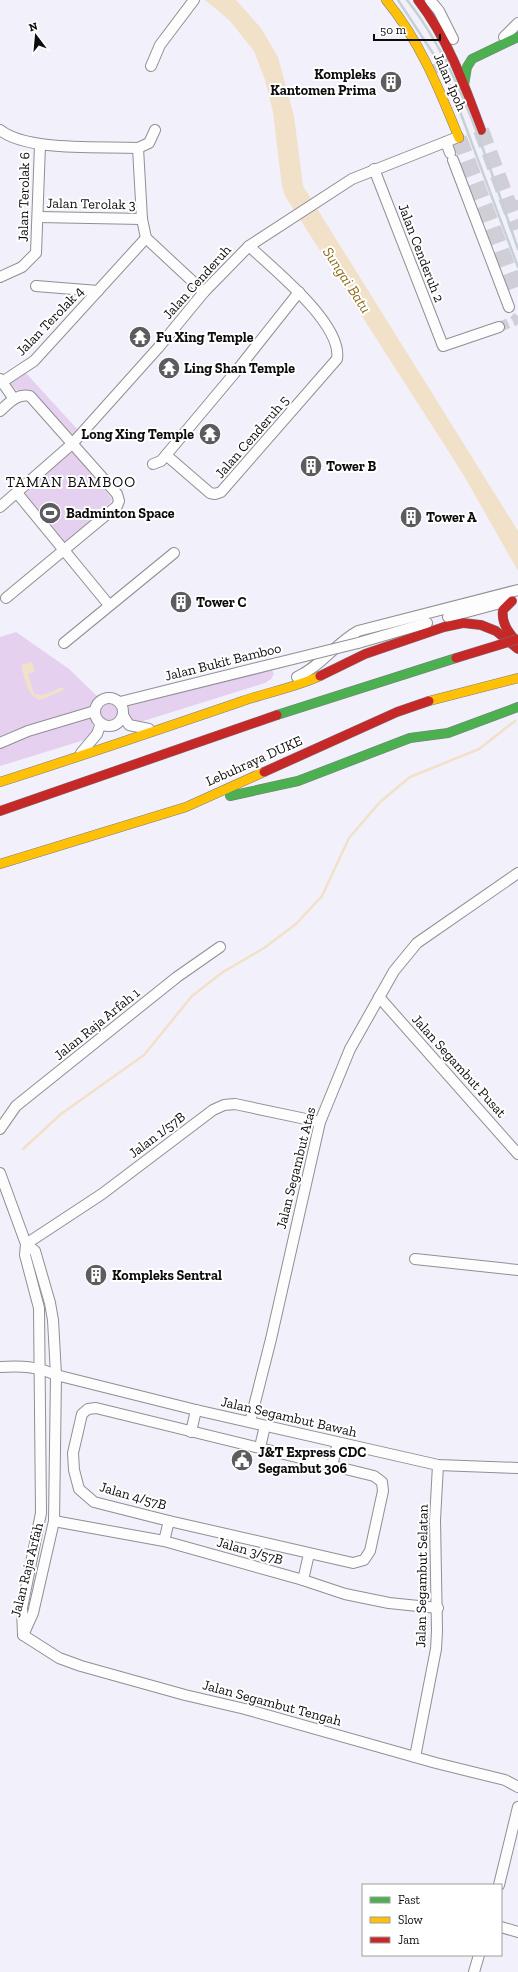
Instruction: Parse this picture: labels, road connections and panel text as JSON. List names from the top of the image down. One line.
{"streets":{"main road":["Jalan Ipoh","Lebuhraya DUKE"],"street":["Jalan Terolak 6","Jalan Terolak 3","Jalan Cenderuh 2","Jalan Cenderuh","Jalan Terolak 4","Jalan Cenderuh 5","Jalan Bukit Bamboo","Jalan Raja Arfah 1","Jalan Segambut Pusat","Jalan 1/57B","Jalan Segambut Atas","Jalan Segambut Bawah","Jalan 4/57B","Jalan 3/57B","Jalan Raja Arfah","Jalan Segambut Selatan","Jalan Segambut Tengah"]},"crossings":[["Jalan Ipoh","Jalan Cenderuh"],["Jalan Terolak 6","Jalan Terolak 3"],["Jalan Cenderuh 2","Jalan Cenderuh"],["Jalan Segambut Pusat","Jalan Segambut Atas"],["Jalan 1/57B","Jalan Segambut Atas"],["Jalan 1/57B","Jalan Raja Arfah"],["Jalan Segambut Atas","Jalan Segambut Bawah"],["Jalan Segambut Bawah","Jalan Raja Arfah"],["Jalan Segambut Bawah","Jalan Segambut Selatan"],["Jalan 3/57B","Jalan Raja Arfah"],["Jalan 3/57B","Jalan Segambut Selatan"],["Jalan Raja Arfah","Jalan Segambut Tengah"],["Jalan Segambut Selatan","Jalan Segambut Tengah"]],"districts":["TAMAN BAMBOO"],"water":["Sungai Batu"],"places":{"building":["Kompleks Kantomen Prima","Tower B","Tower A","Tower C","Kompleks Sentral"],"temple":["Fu Xing Temple","Ling Shan Temple","Long Xing Temple"],"sports":["Badminton Space"],"public building":["J&T Express CDC Segambut 306"]},"legend":["Fast","Slow","Jam"],"scale_bar":"50 m","north":"top"}
